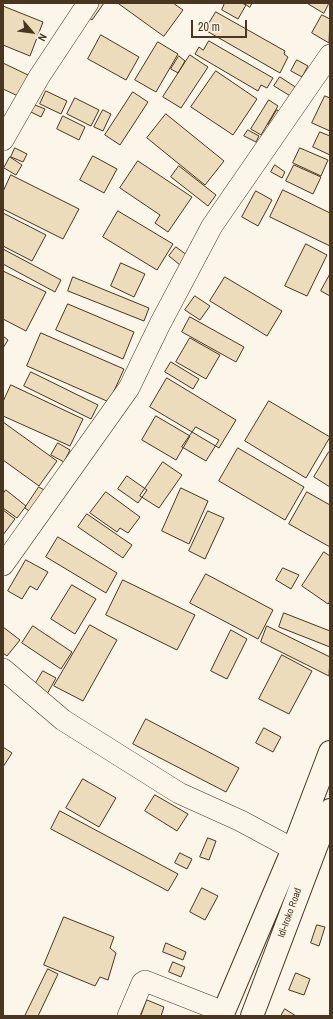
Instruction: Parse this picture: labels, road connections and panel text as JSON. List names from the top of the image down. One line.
{"streets":{"highway":["Idi-Iroko Road"]},"scale_bar":"20 m","north":"bottom right"}
